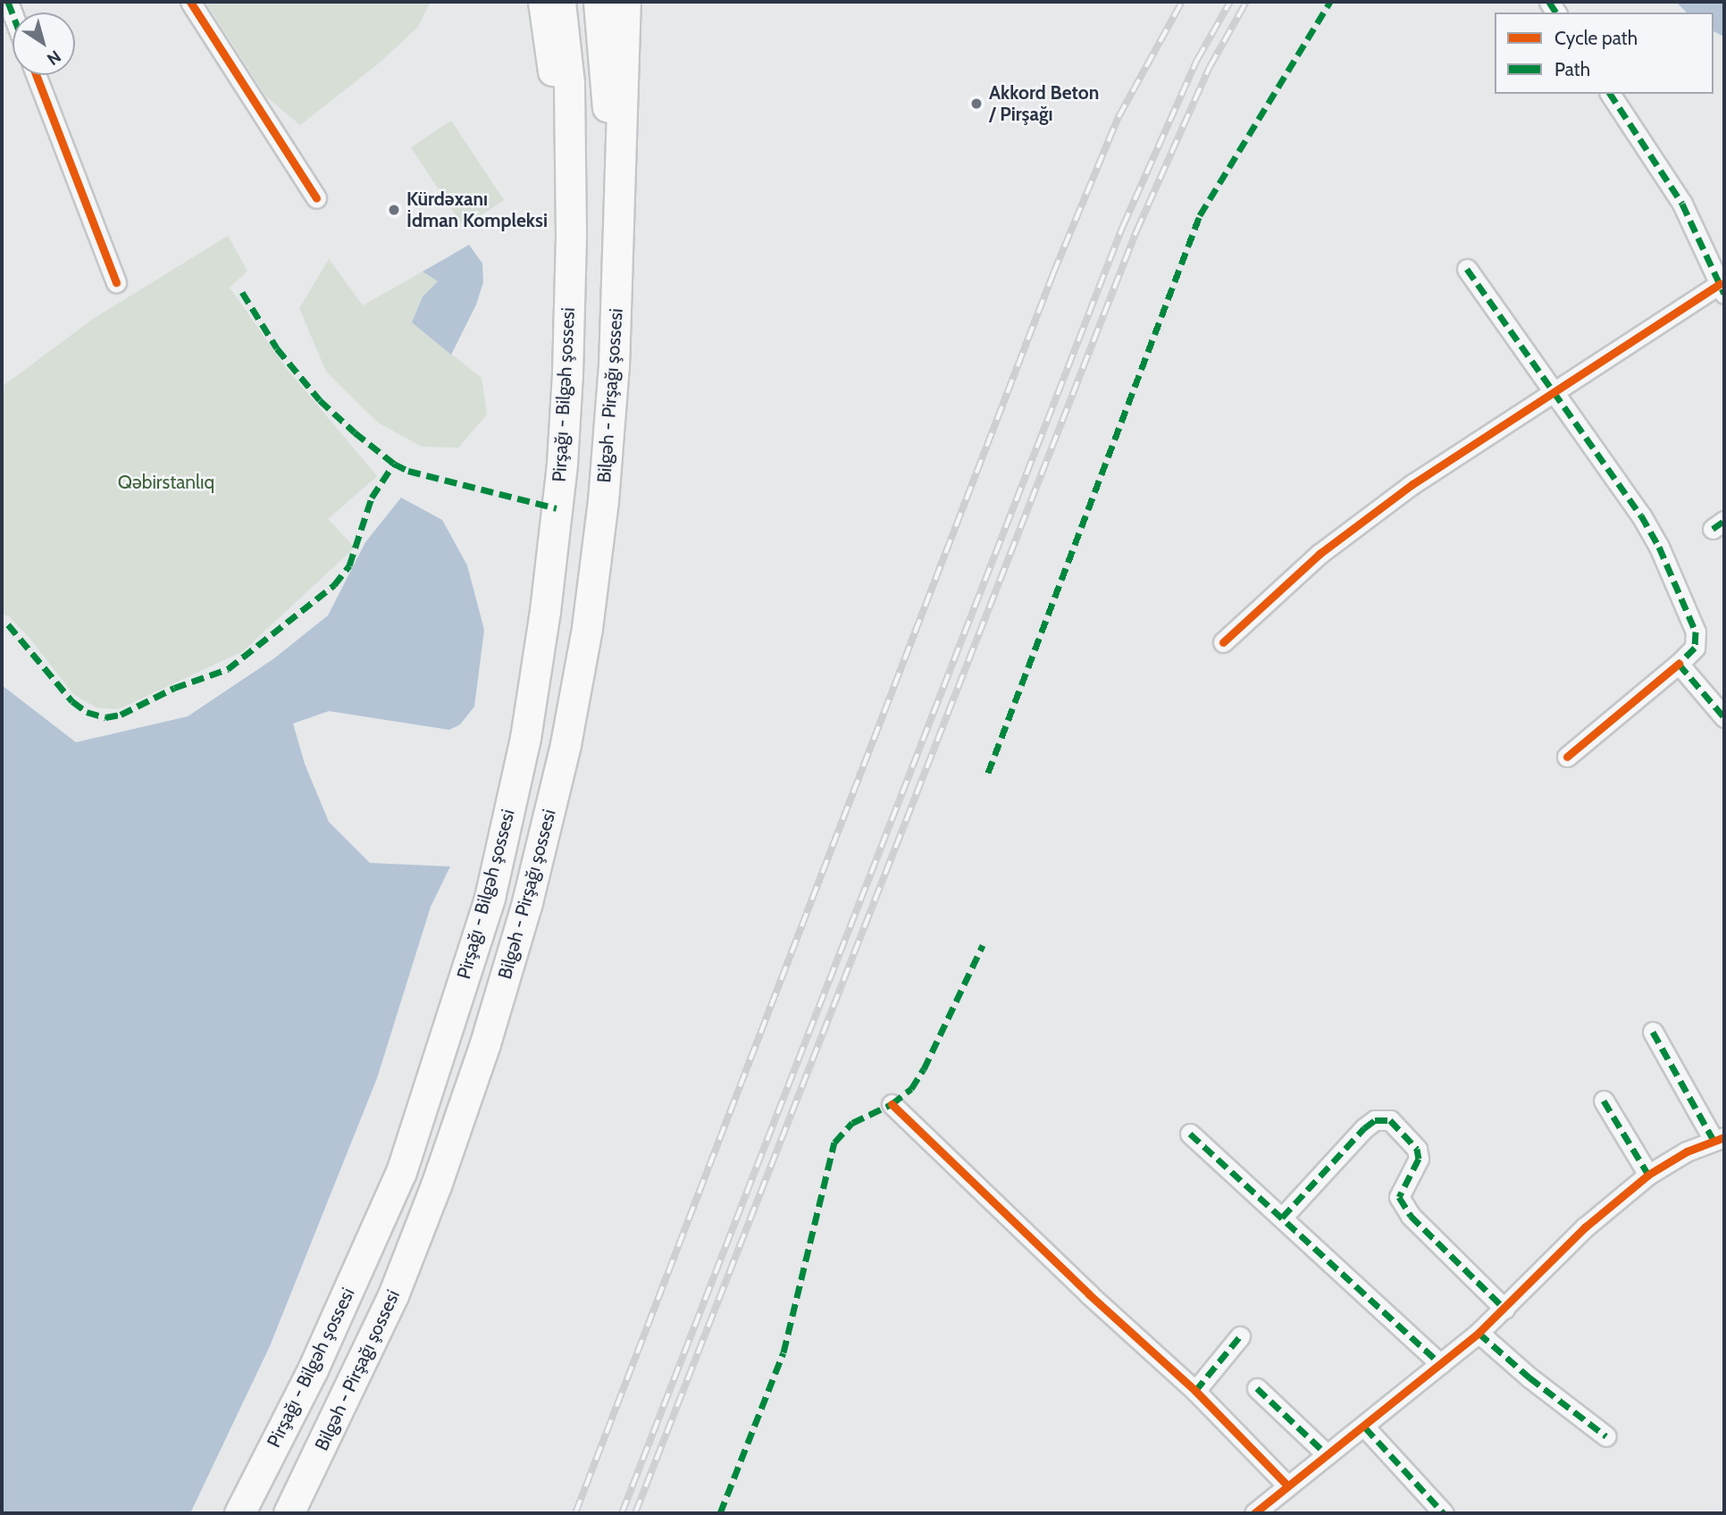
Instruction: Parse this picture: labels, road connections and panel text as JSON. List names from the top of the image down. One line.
{"streets":{"highway":["Pirşağı - Bilgəh şossesi","Bilgəh - Pirşağı şossesi"]},"parks":["Qəbirstanlıq"],"places":["Akkord Beton / Pirşağı","Kürdəxanı İdman Kompleksi"],"legend":["Cycle path","Path"],"north":"bottom right"}
